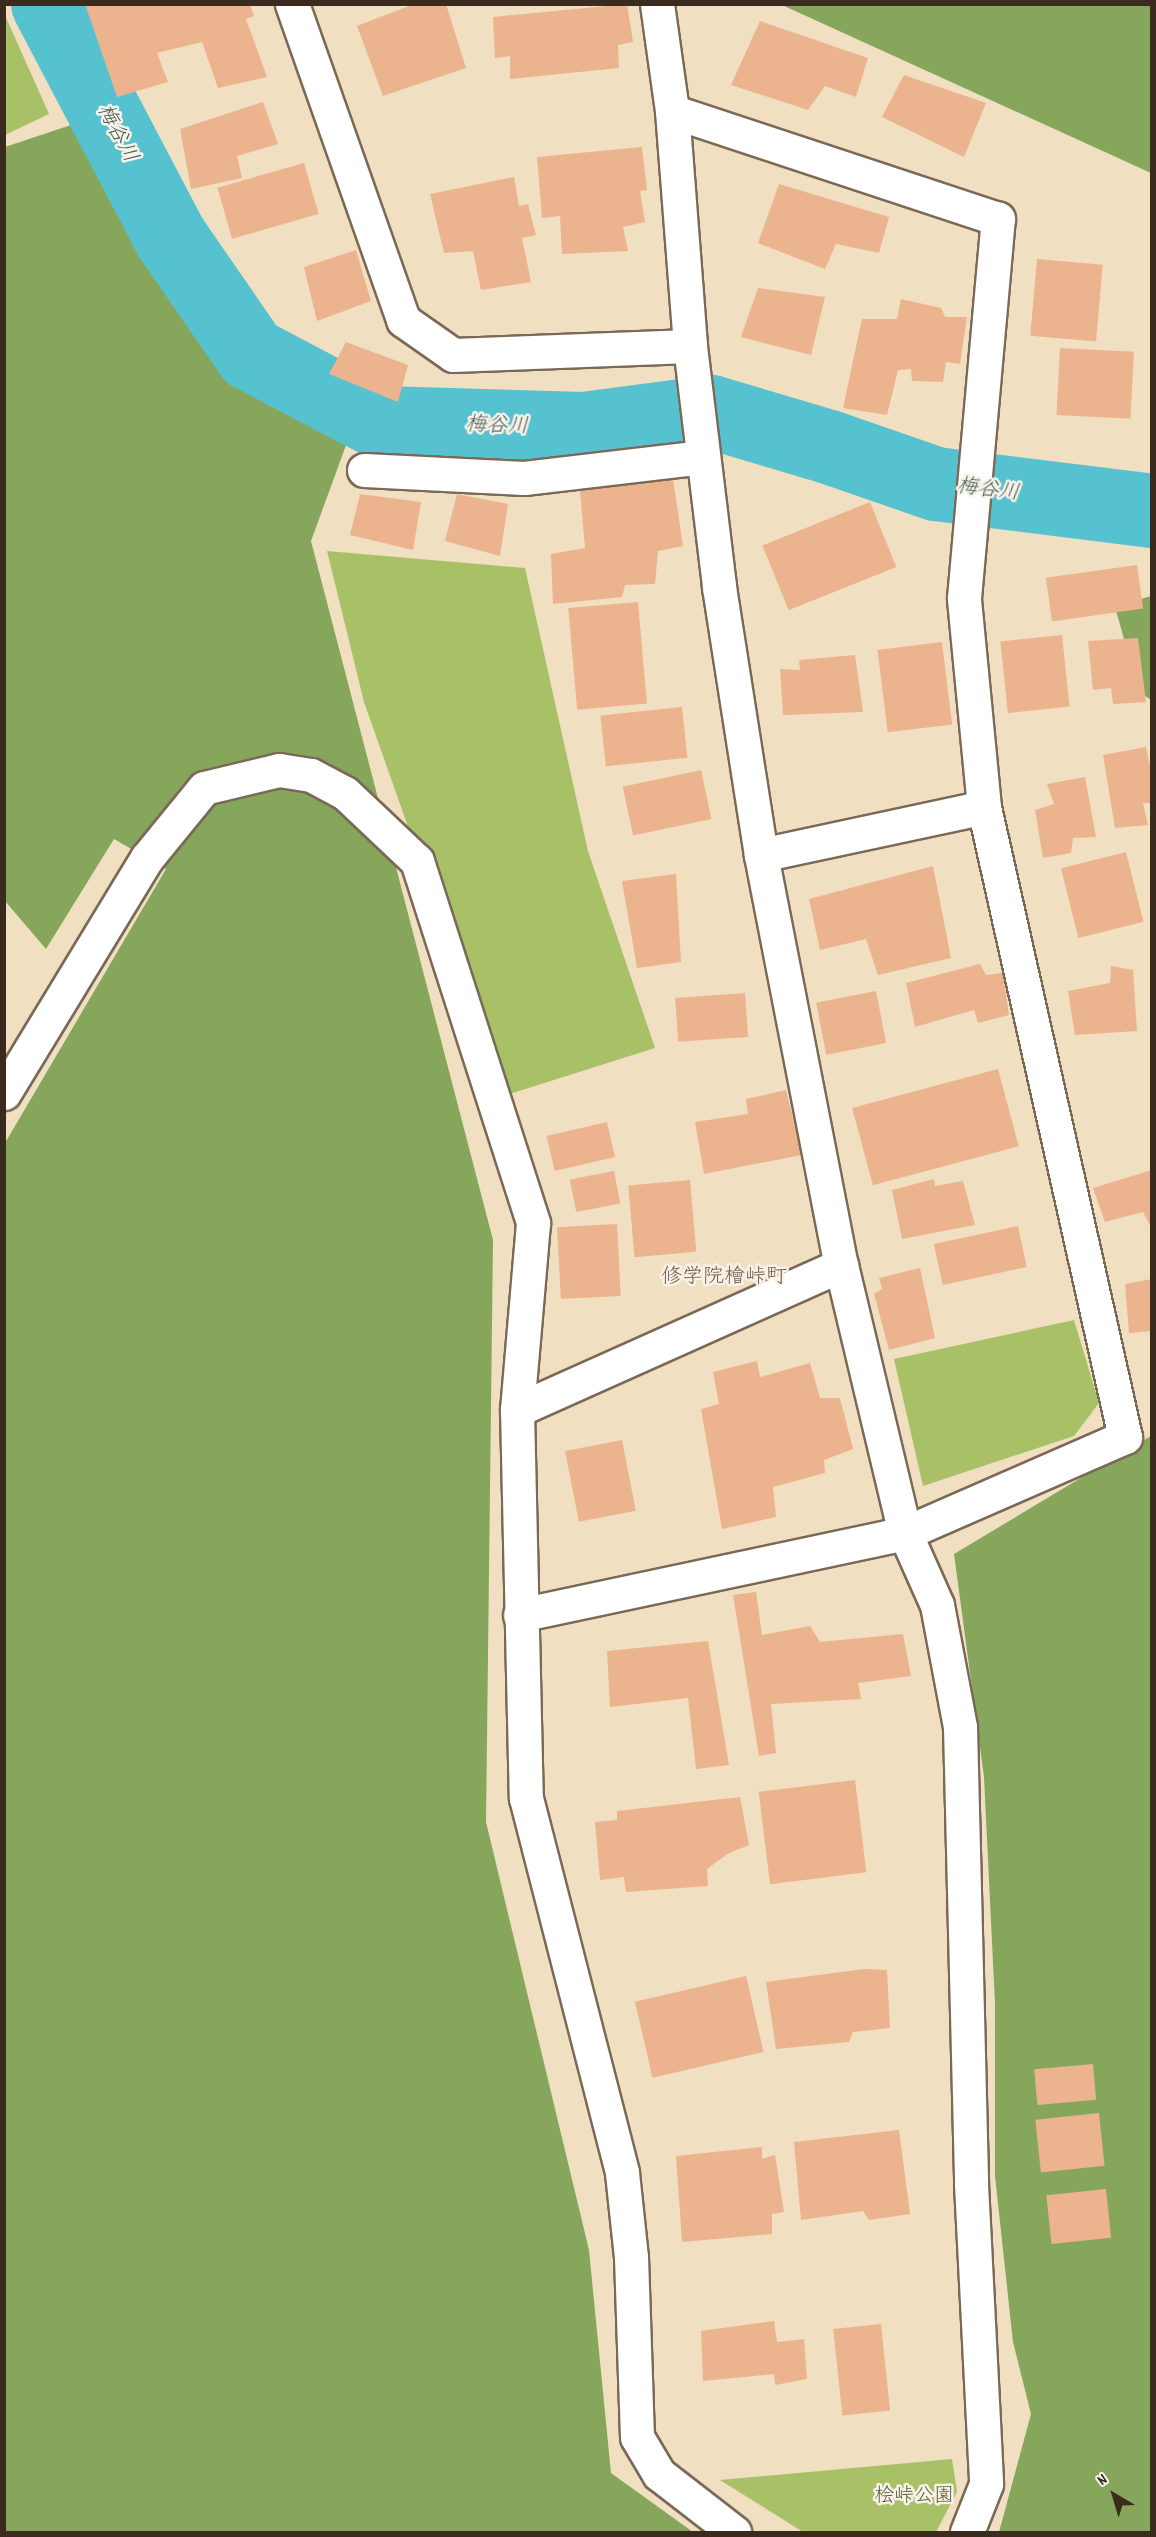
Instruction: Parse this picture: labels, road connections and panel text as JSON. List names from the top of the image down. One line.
{"districts":["修学院檜峠町"],"water":["梅谷川"],"parks":["桧峠公園"],"north":"top left"}
